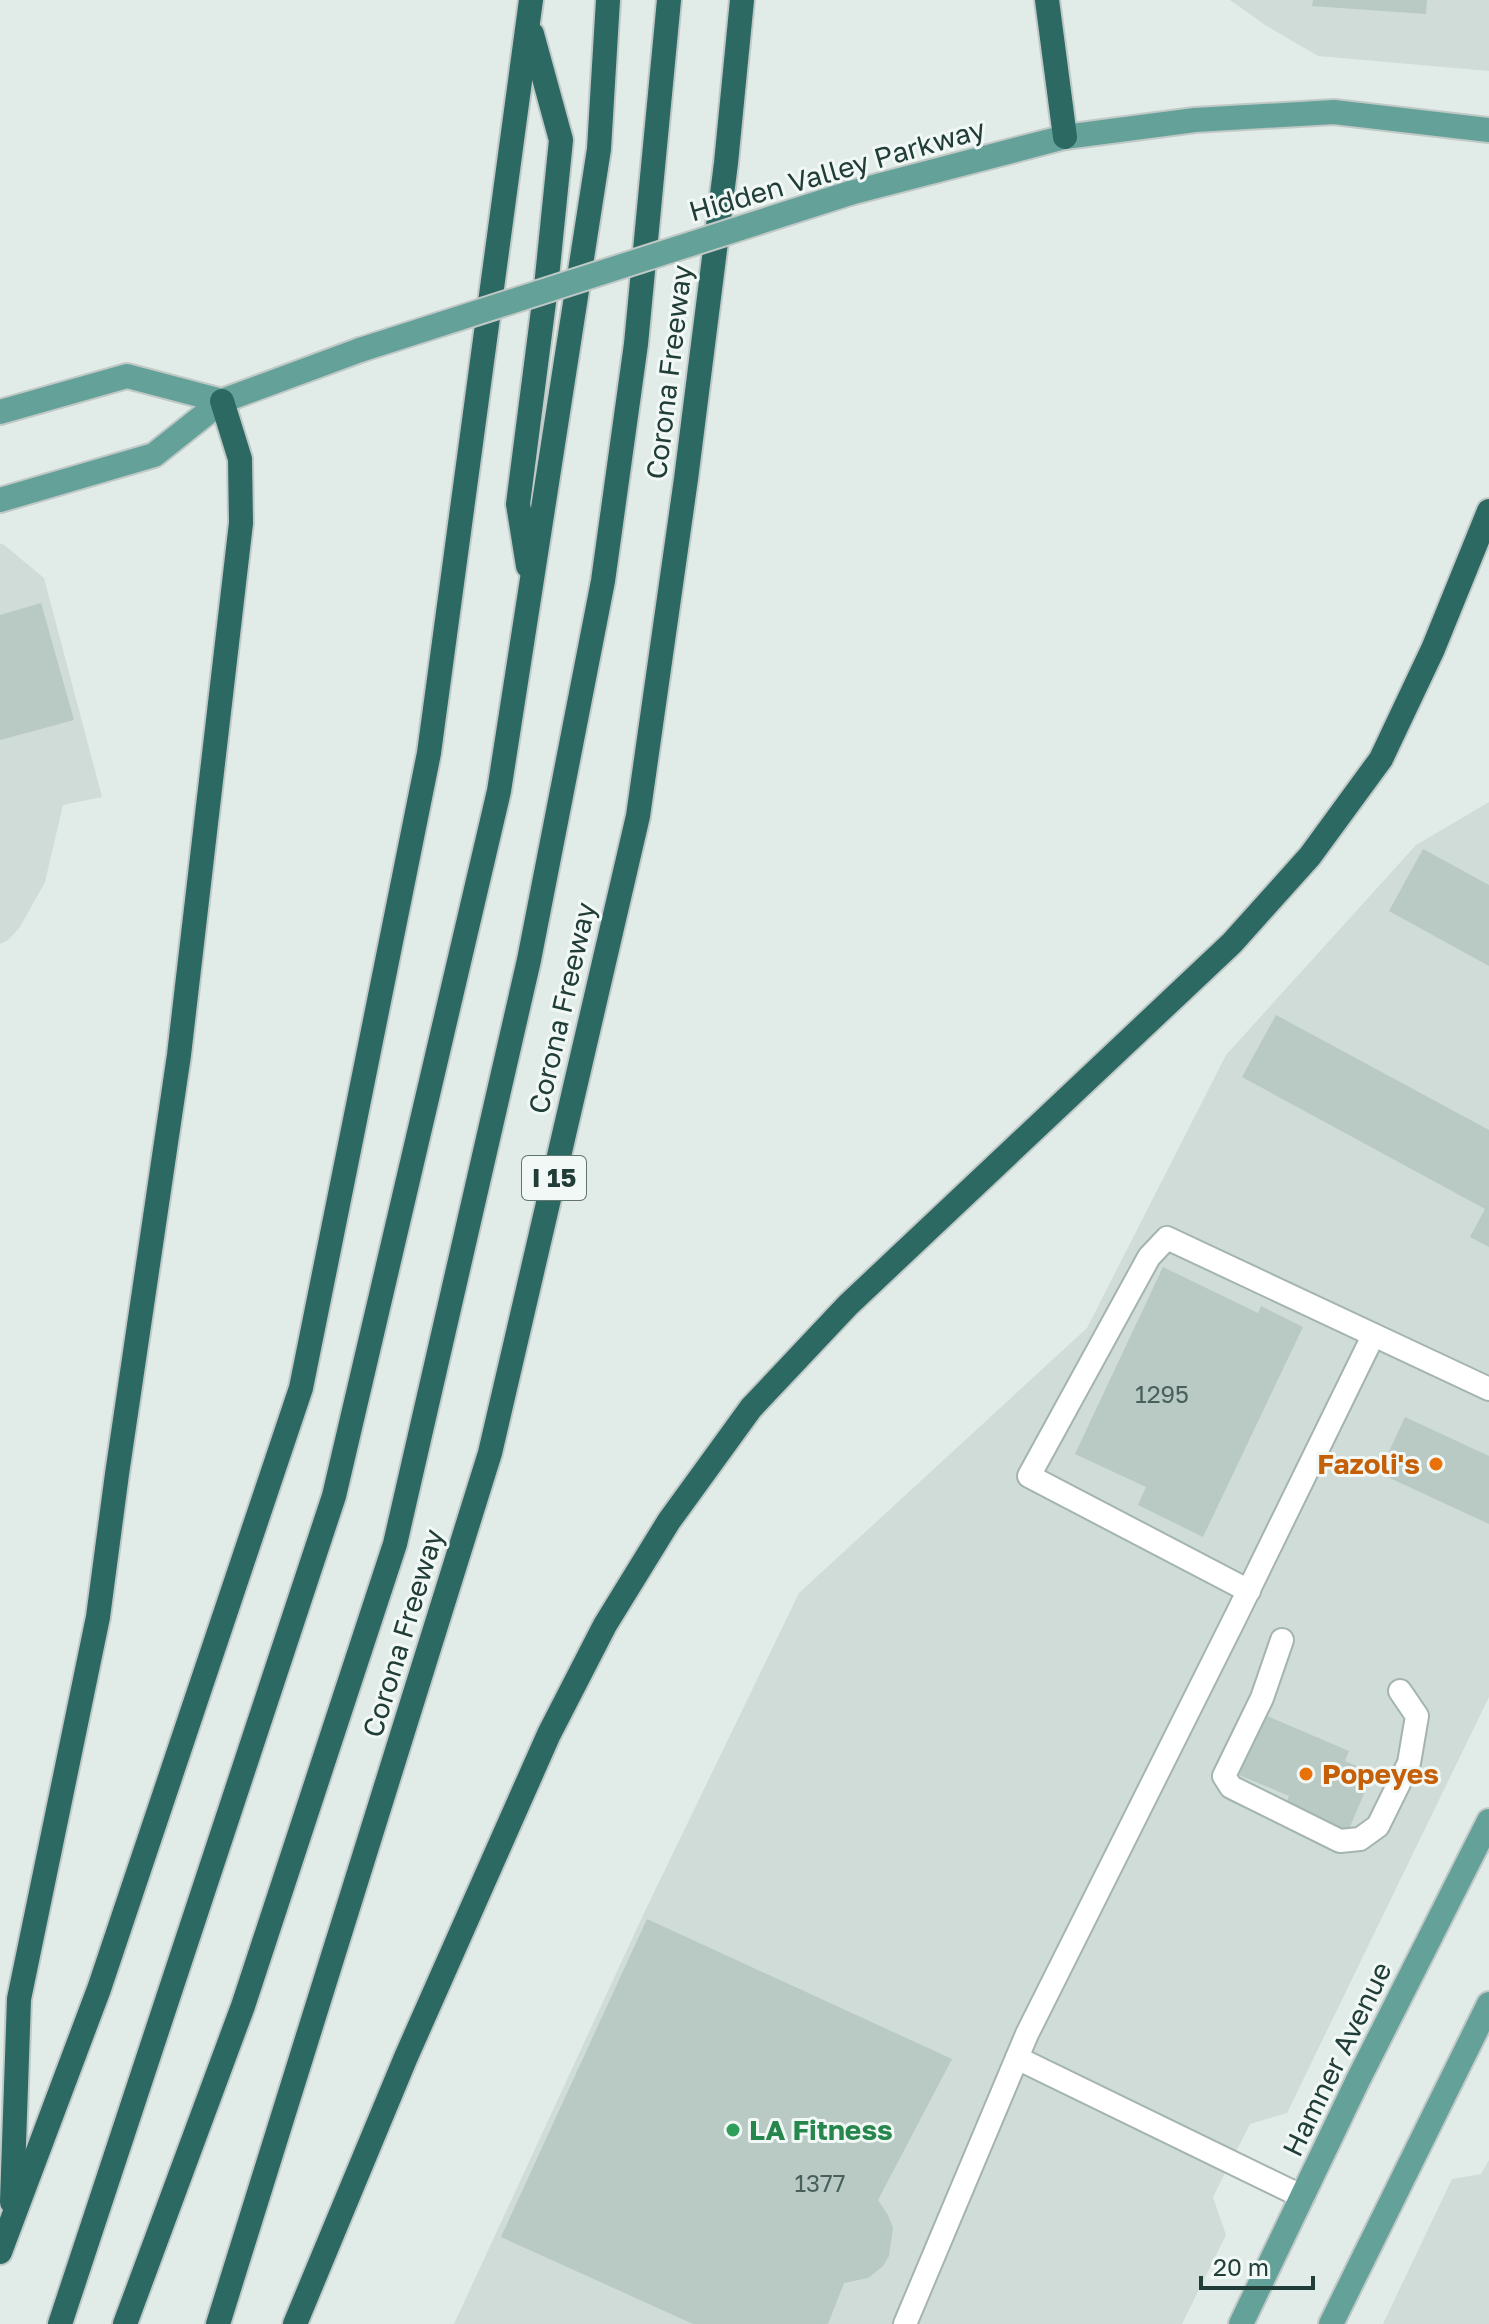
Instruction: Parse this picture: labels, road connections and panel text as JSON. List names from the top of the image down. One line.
{"streets":{"highway":["Corona Freeway","I 15"],"main road":["Hidden Valley Parkway","Hamner Avenue"]},"places":["Fazoli's","Popeyes","LA Fitness"],"house_numbers":["1295","1377"],"scale_bar":"20 m"}
